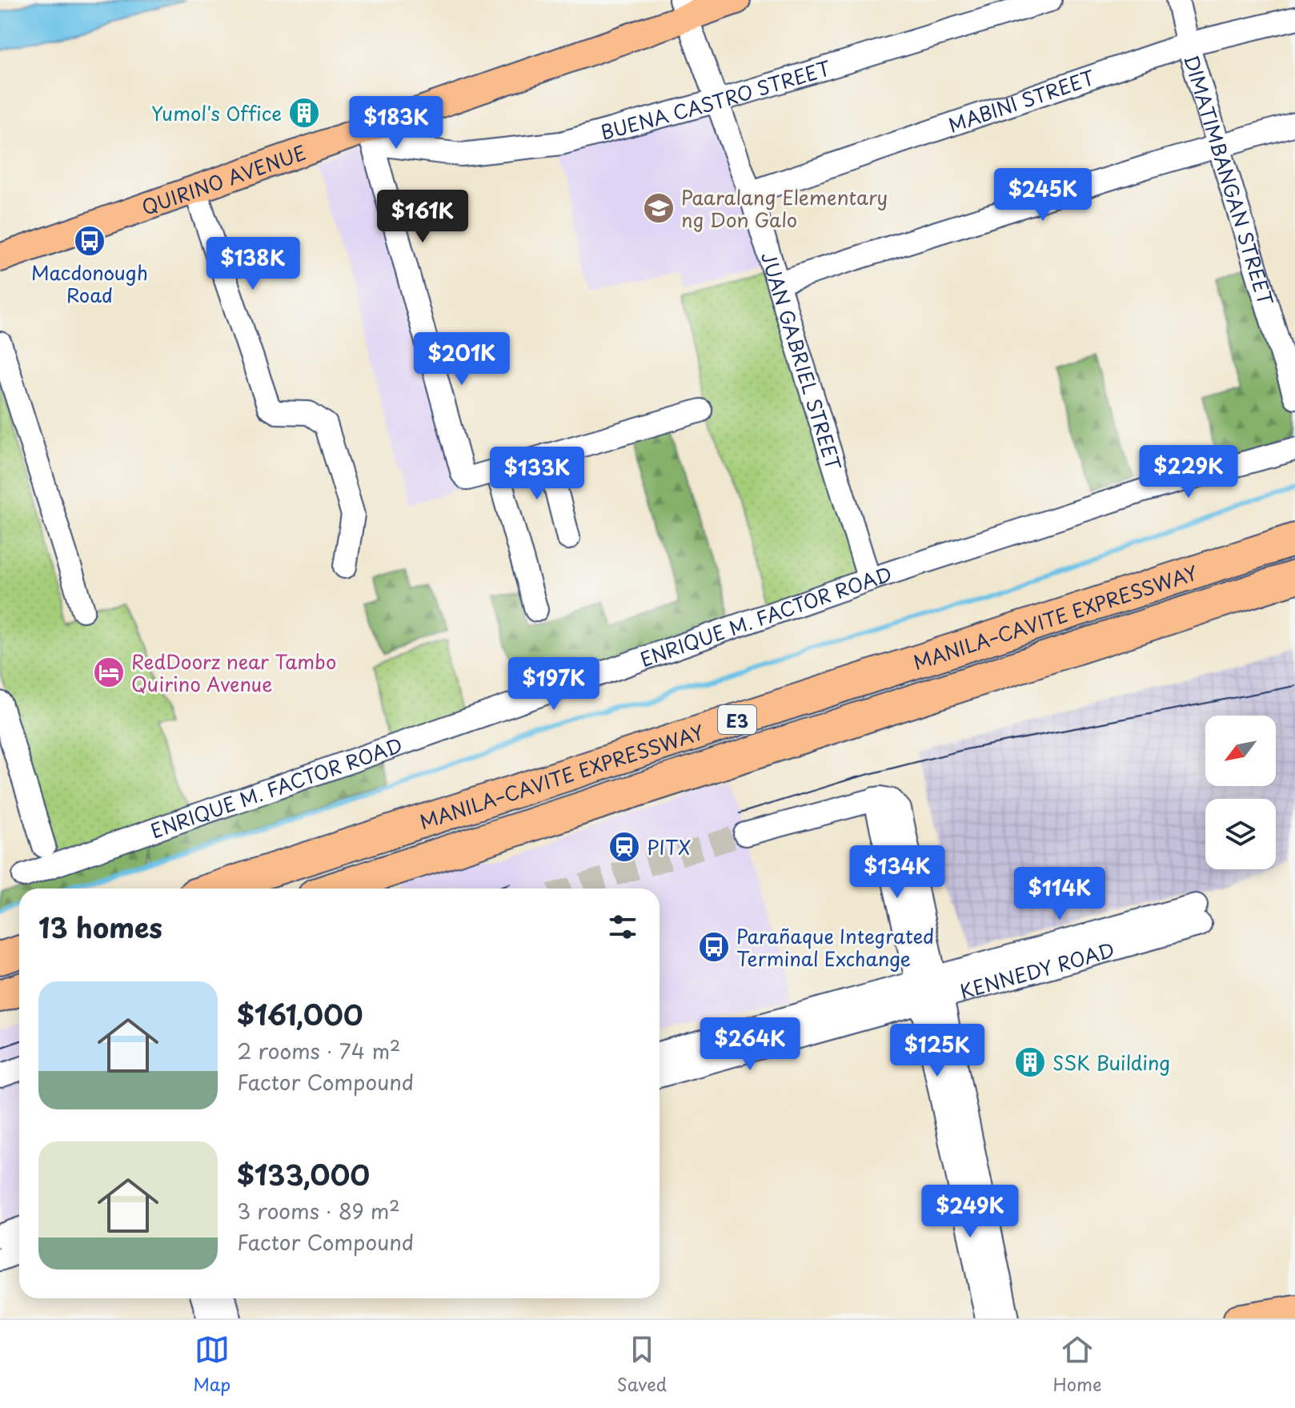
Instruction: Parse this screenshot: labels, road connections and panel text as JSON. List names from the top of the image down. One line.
{"streets":{"highway":["MANILA–CAVITE EXPRESSWAY","E3"],"main road":["QUIRINO AVENUE"],"street":["BUENA CASTRO STREET","MABINI STREET","DIMATIMBANGAN STREET","JUAN GABRIEL STREET","ENRIQUE M. FACTOR ROAD","KENNEDY ROAD"]},"crossings":[["BUENA CASTRO STREET","QUIRINO AVENUE"],["BUENA CASTRO STREET","JUAN GABRIEL STREET"],["MABINI STREET","DIMATIMBANGAN STREET"],["MABINI STREET","JUAN GABRIEL STREET"],["QUIRINO AVENUE","JUAN GABRIEL STREET"],["JUAN GABRIEL STREET","ENRIQUE M. FACTOR ROAD"]],"places":{"building":["Yumol's Office","SSK Building"],"school or university":["Paaralang Elementary ng Don Galo"],"bus stop":["Macdonough Road","Parañaque Integrated Terminal Exchange"],"hotel":["RedDoorz near Tambo Quirino Avenue"],"station":["PITX"]},"north":"bottom left","page":{"price":["$183K","$245K","$161K","$138K","$201K","$229K","$133K","$197K","$134K","$114K","$264K","$125K","$249K"],"heading":"13 homes","list":[{"name":"$161,000","note":"2 rooms · 74 m² · Factor Compound"},{"name":"$133,000","note":"3 rooms · 89 m² · Factor Compound"}],"tabs":["Map","Saved","Home"]}}
